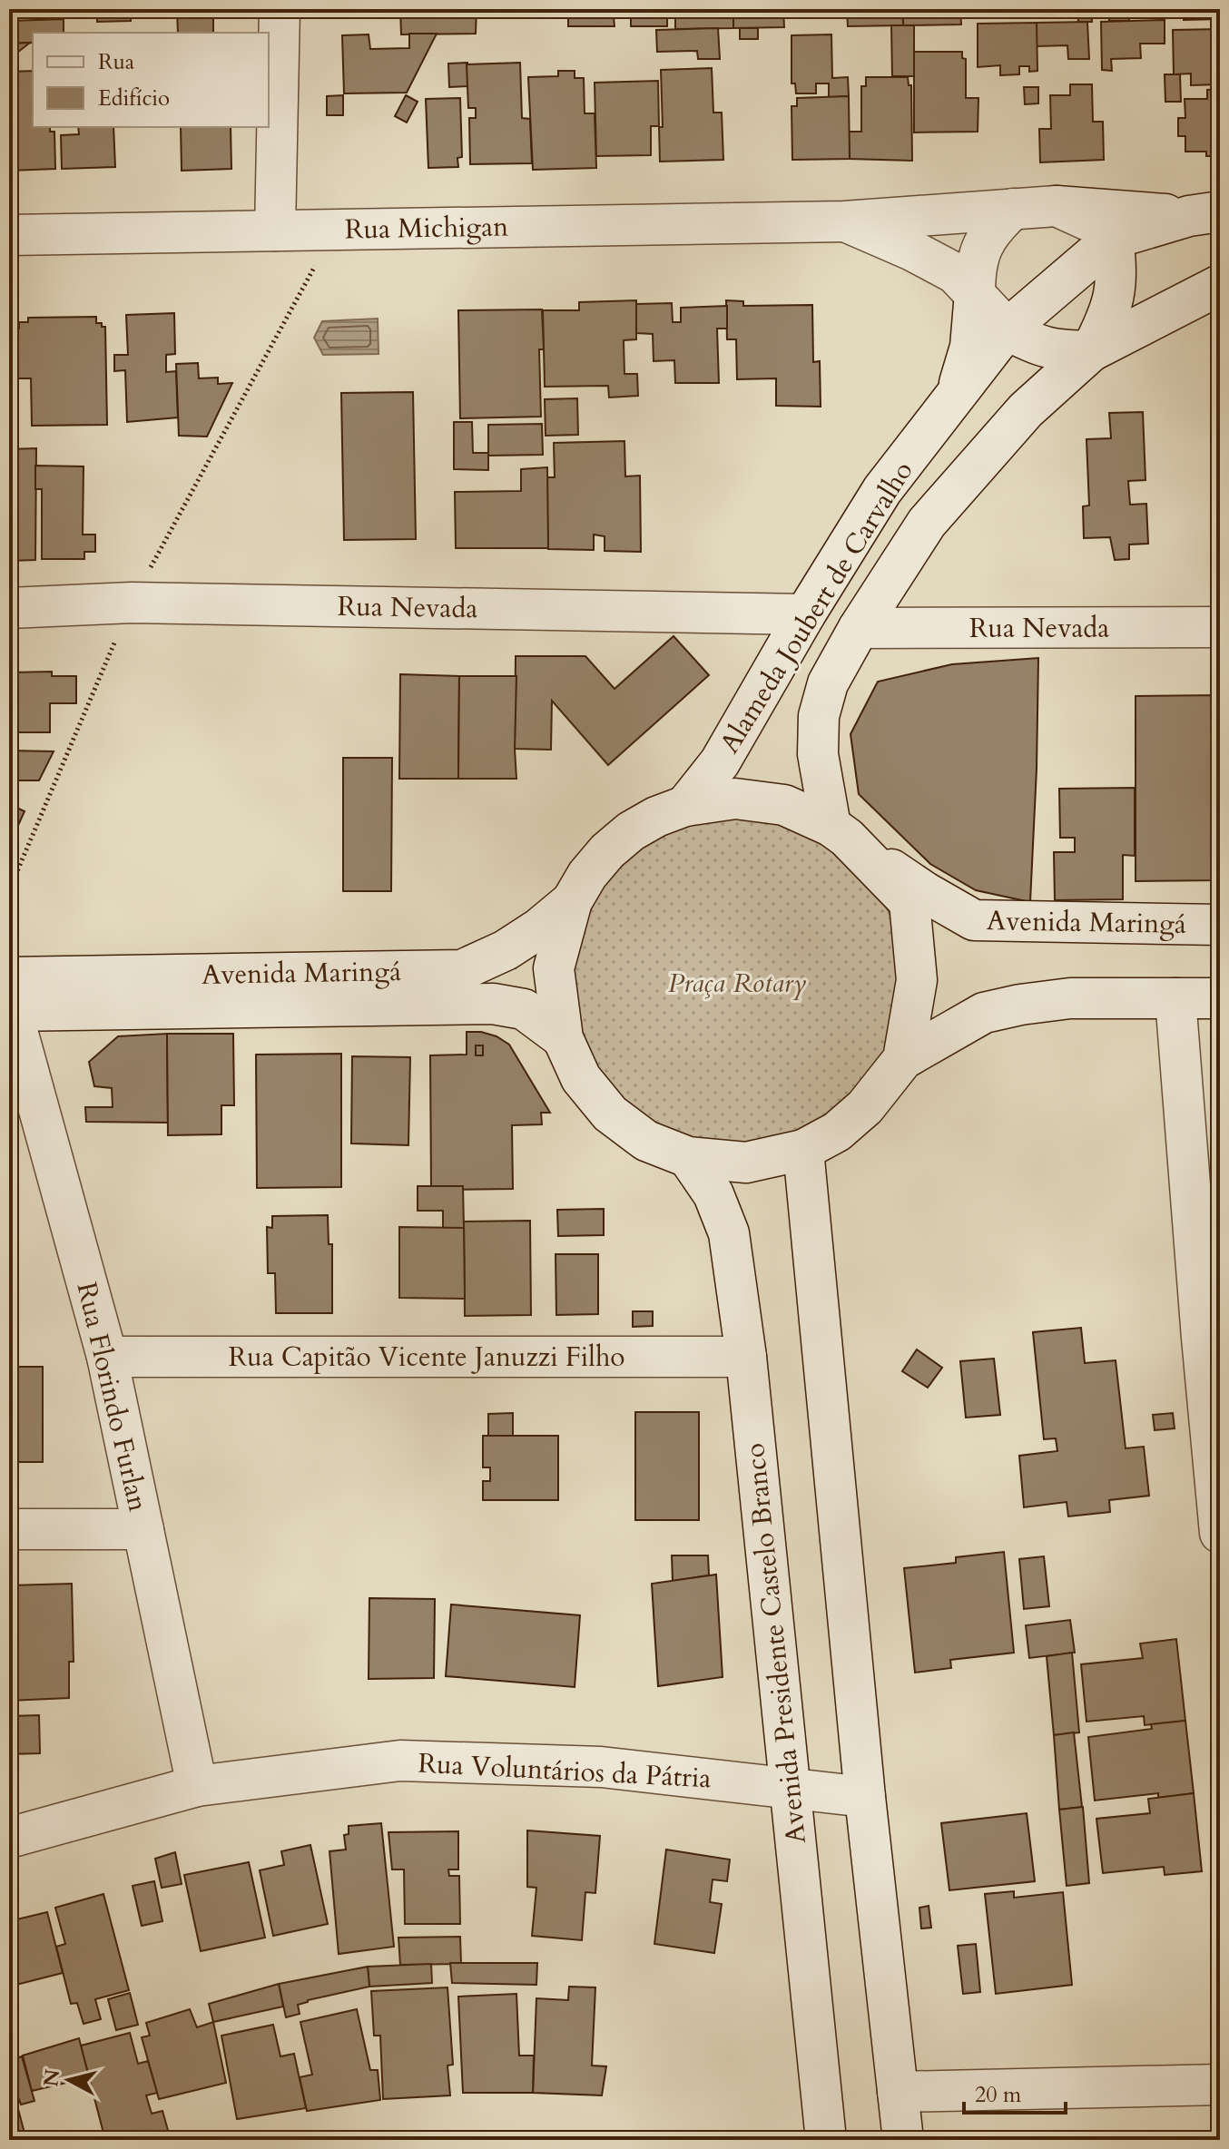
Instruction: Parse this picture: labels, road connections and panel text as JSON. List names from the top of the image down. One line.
{"streets":{"main road":["Rua Michigan","Rua Nevada","Alameda Joubert de Carvalho","Avenida Maringá","Rua Capitão Vicente Januzzi Filho","Rua Florindo Furlan","Avenida Presidente Castelo Branco","Rua Voluntários da Pátria"]},"crossings":[["Rua Michigan","Alameda Joubert de Carvalho"],["Rua Nevada","Alameda Joubert de Carvalho"],["Alameda Joubert de Carvalho","Avenida Maringá"],["Avenida Maringá","Rua Florindo Furlan"],["Rua Capitão Vicente Januzzi Filho","Rua Florindo Furlan"],["Rua Capitão Vicente Januzzi Filho","Avenida Presidente Castelo Branco"],["Rua Florindo Furlan","Rua Voluntários da Pátria"],["Avenida Presidente Castelo Branco","Rua Voluntários da Pátria"]],"parks":["Praça Rotary"],"legend":["Rua","Edifício"],"scale_bar":"20 m","north":"left"}
